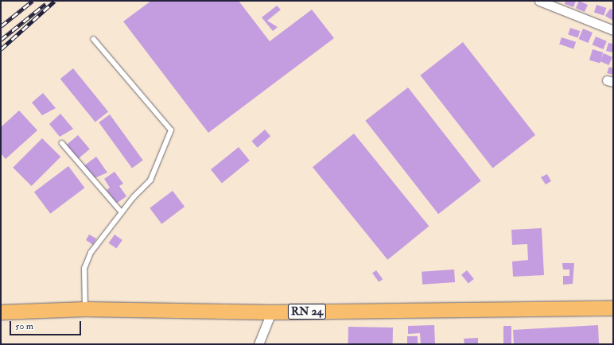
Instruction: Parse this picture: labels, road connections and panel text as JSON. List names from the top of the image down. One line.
{"streets":{"main road":["RN 24"]},"scale_bar":"50 m"}
